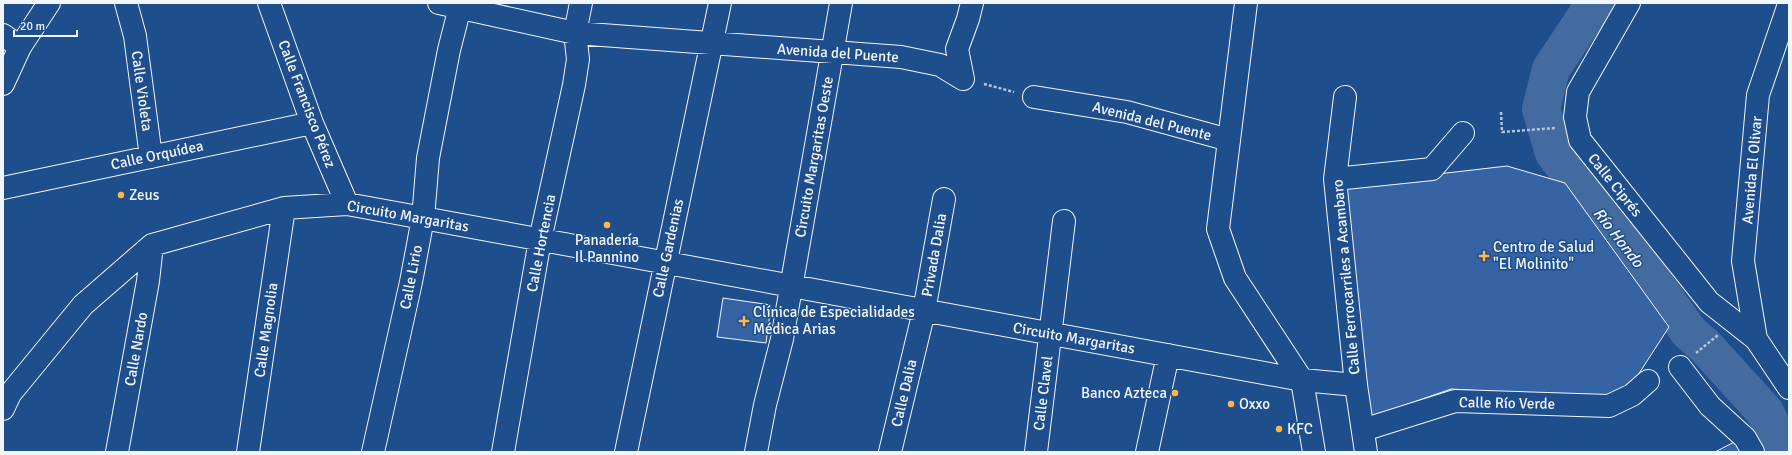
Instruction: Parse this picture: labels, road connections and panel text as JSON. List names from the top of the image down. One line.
{"streets":{"street":["Avenida del Puente","Calle Violeta","Calle Francisco Pérez","Calle Orquídea","Circuito Margaritas Oeste","Avenida El Olivar","Calle Ciprés","Circuito Margaritas","Calle Hortencia","Calle Gardenias","Privada Dalia","Calle Lirio","Calle Ferrocarriles a Acambaro","Calle Magnolia","Calle Nardo","Calle Dalia","Calle Clavel","Calle Río Verde"]},"crossings":[["Avenida del Puente","Circuito Margaritas Oeste"],["Avenida del Puente","Calle Hortencia"],["Avenida del Puente","Calle Gardenias"],["Avenida del Puente","Calle Lirio"],["Calle Violeta","Calle Orquídea"],["Calle Francisco Pérez","Calle Orquídea"],["Calle Francisco Pérez","Circuito Margaritas"],["Circuito Margaritas Oeste","Circuito Margaritas"],["Avenida El Olivar","Calle Ciprés"],["Circuito Margaritas","Calle Hortencia"],["Circuito Margaritas","Calle Gardenias"],["Circuito Margaritas","Privada Dalia"],["Circuito Margaritas","Calle Lirio"],["Circuito Margaritas","Calle Ferrocarriles a Acambaro"],["Circuito Margaritas","Calle Magnolia"],["Circuito Margaritas","Calle Nardo"],["Circuito Margaritas","Calle Dalia"],["Circuito Margaritas","Calle Clavel"],["Privada Dalia","Calle Dalia"],["Calle Ferrocarriles a Acambaro","Calle Río Verde"]],"water":["Río Hondo"],"places":{"other":["Zeus","Panadería Il Pannino","Banco Azteca","Oxxo","KFC"],"health":["Centro de Salud \"El Molinito\"","Clínica de Especialidades Médica Arias"]},"scale_bar":"20 m"}
